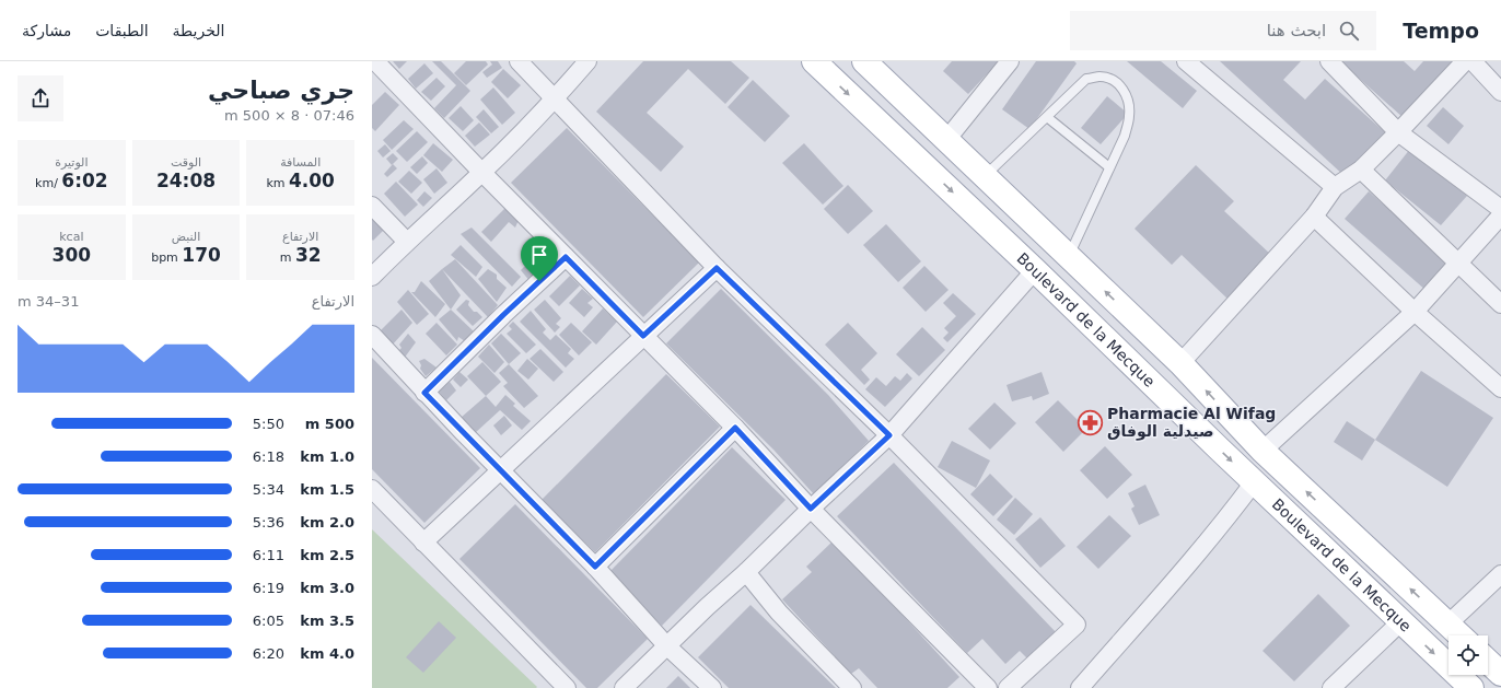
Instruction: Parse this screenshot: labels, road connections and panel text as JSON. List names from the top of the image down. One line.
{"streets":{"main road":["Boulevard de la Mecque"]},"places":{"pharmacy":["Pharmacie Al Wifag صيدلية الوفاق"]},"page":{"header":"Tempo","search":"ابحث هنا","nav":["الخريطة","الطبقات","مشاركة"],"heading":["جري صباحي","07:46 · 8 × 500 m"],"stats":[["المسافة","4.00 km"],["الوقت","24:08"],["الوتيرة","6:02 /km"],["الارتفاع","32 m"],["النبض","170 bpm"],["kcal","300"]],"chart":["الارتفاع","31–34 m"],"list":[{"name":"500 m","note":"5:50"},{"name":"1.0 km","note":"6:18"},{"name":"1.5 km","note":"5:34"},{"name":"2.0 km","note":"5:36"},{"name":"2.5 km","note":"6:11"},{"name":"3.0 km","note":"6:19"},{"name":"3.5 km","note":"6:05"},{"name":"4.0 km","note":"6:20"}]}}
